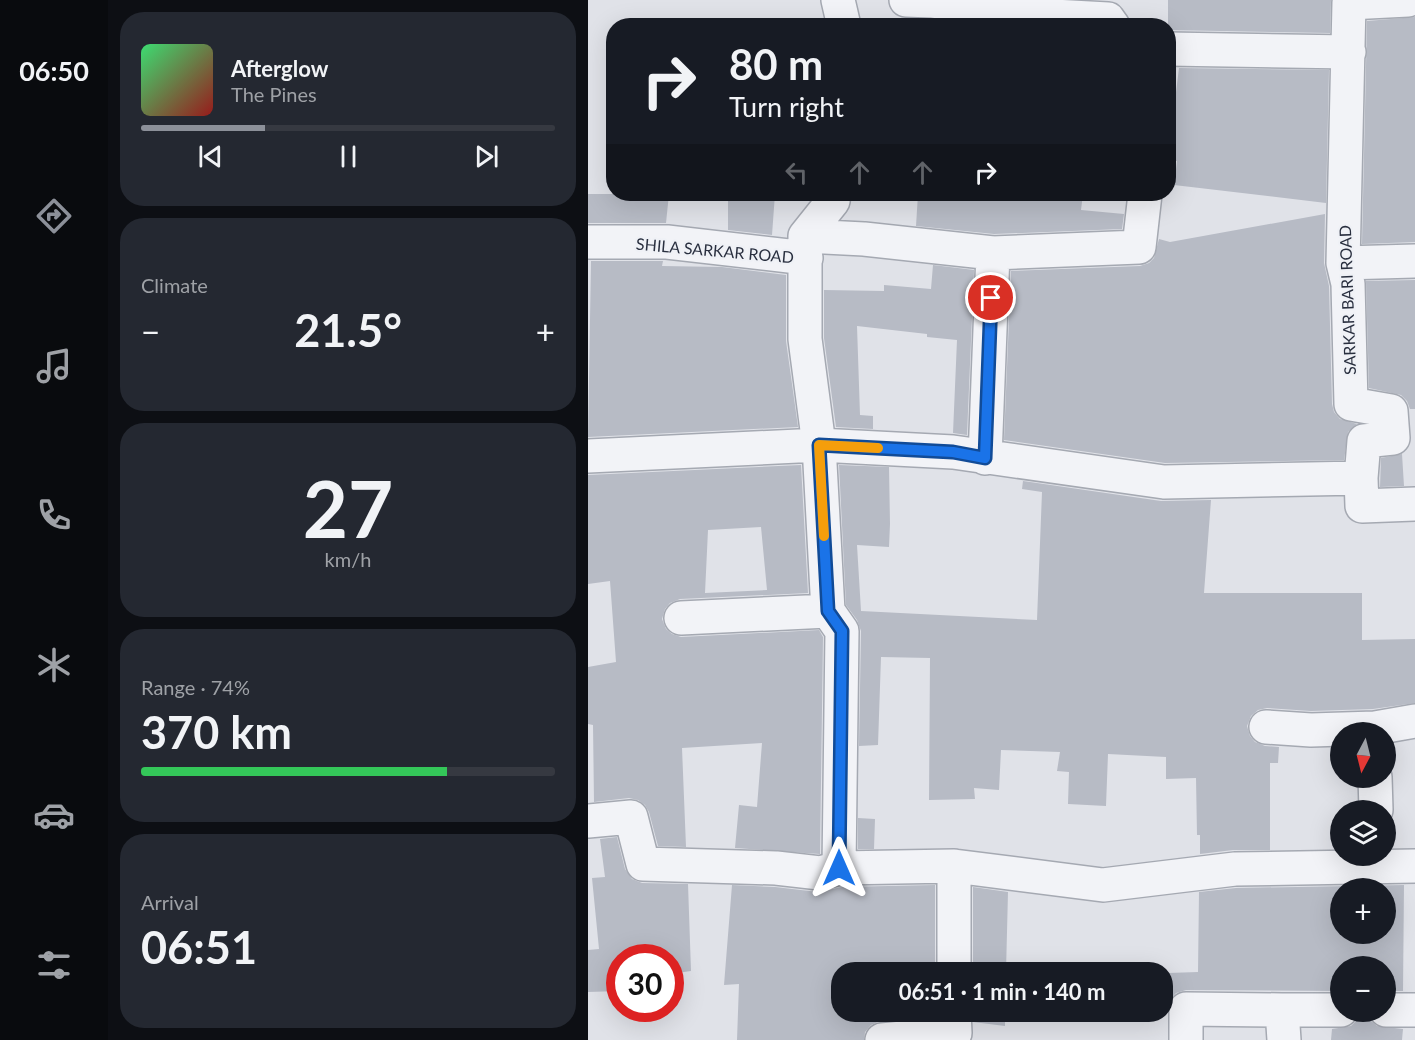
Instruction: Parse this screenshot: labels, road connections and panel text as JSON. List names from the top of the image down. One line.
{"streets":{"street":["SHILA SARKAR ROAD","SARKAR BARI ROAD"]},"north":"bottom","page":{"tabs":"06:50","turn":["80 m","Turn right"],"song":["Afterglow","The Pines"],"tile":["Climate",["27","km/h"],["Range · 74%","370 km"],["Arrival","06:51"]],"heat":["−","21.5°","+"],"map_buttons":["+","−"],"limit":"30","trip":"06:51 · 1 min · 140 m"}}
